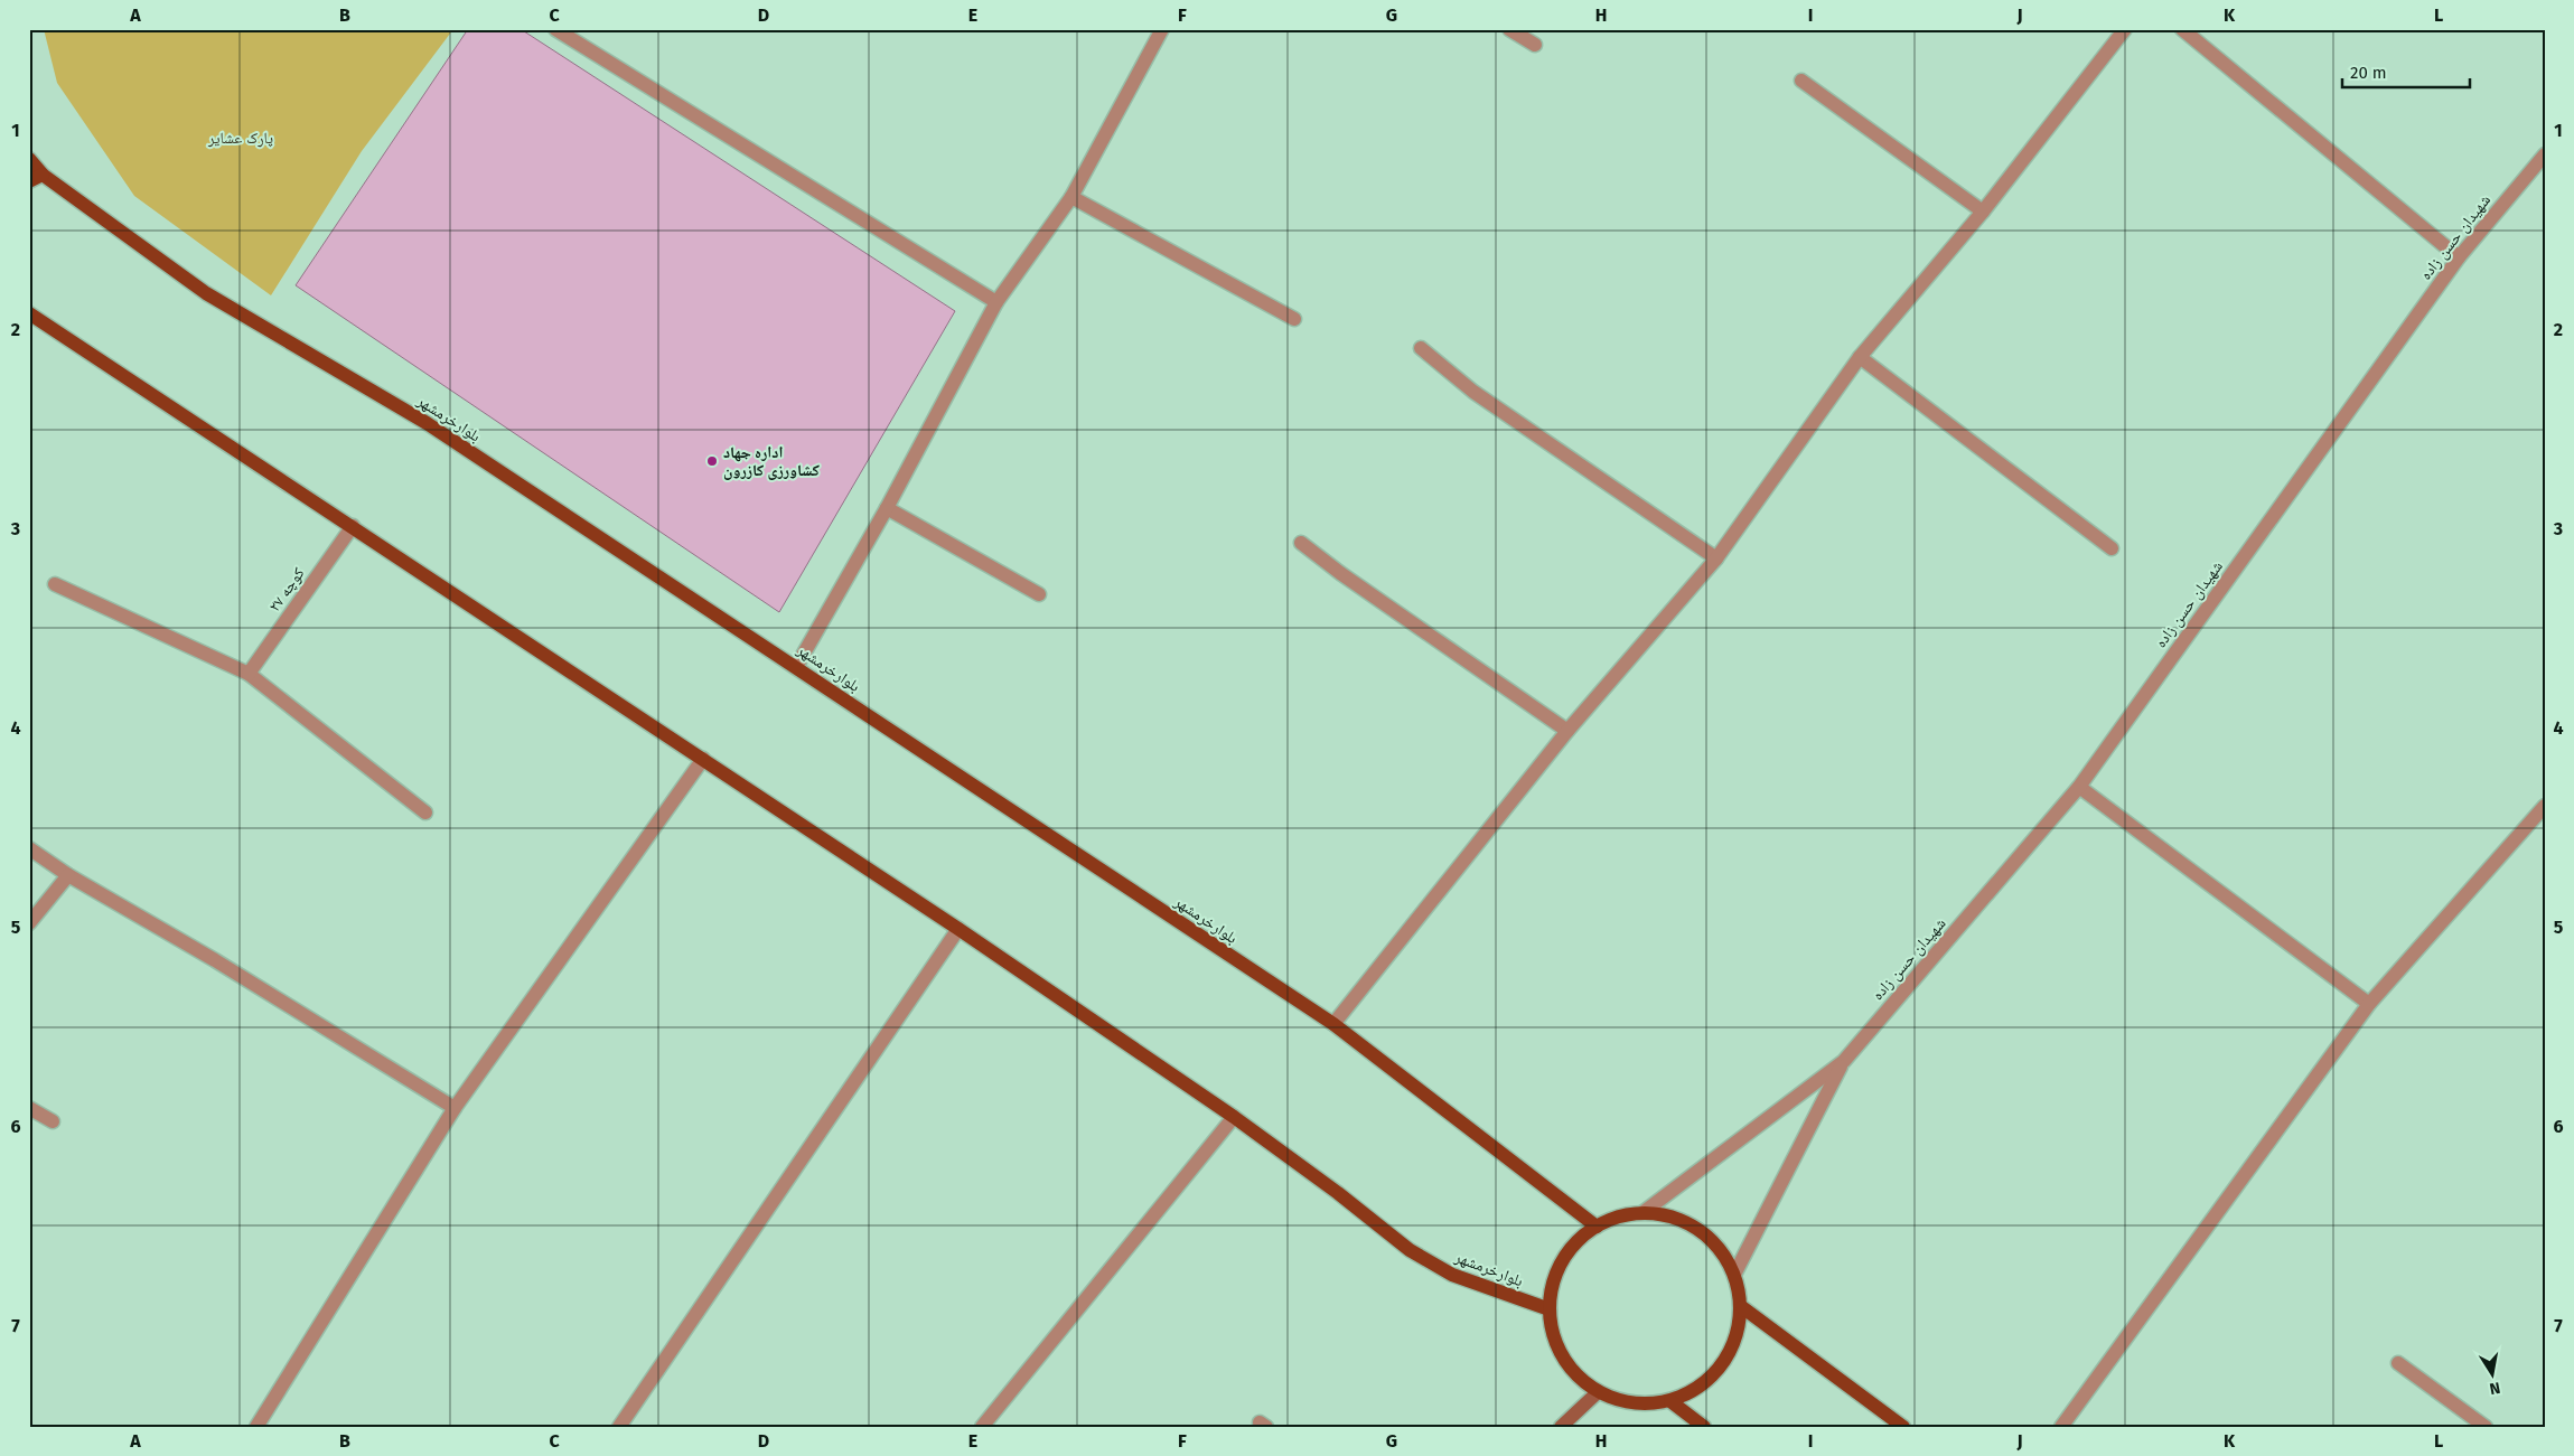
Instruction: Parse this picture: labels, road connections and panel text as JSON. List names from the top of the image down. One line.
{"streets":{"main road":["بلوارخرمشهر"],"street":["شهیدان حسن زاده","کوچه ۲۷"]},"crossings":[["شهیدان حسن زاده","بلوارخرمشهر"],["بلوارخرمشهر","کوچه ۲۷"]],"parks":["پارک عشایر"],"places":["اداره جهاد کشاورزی کازرون"],"scale_bar":"20 m","north":"bottom","grid":{"columns":["A","B","C","D","E","F","G","H","I","J","K","L"],"rows":["1","2","3","4","5","6","7"]}}
